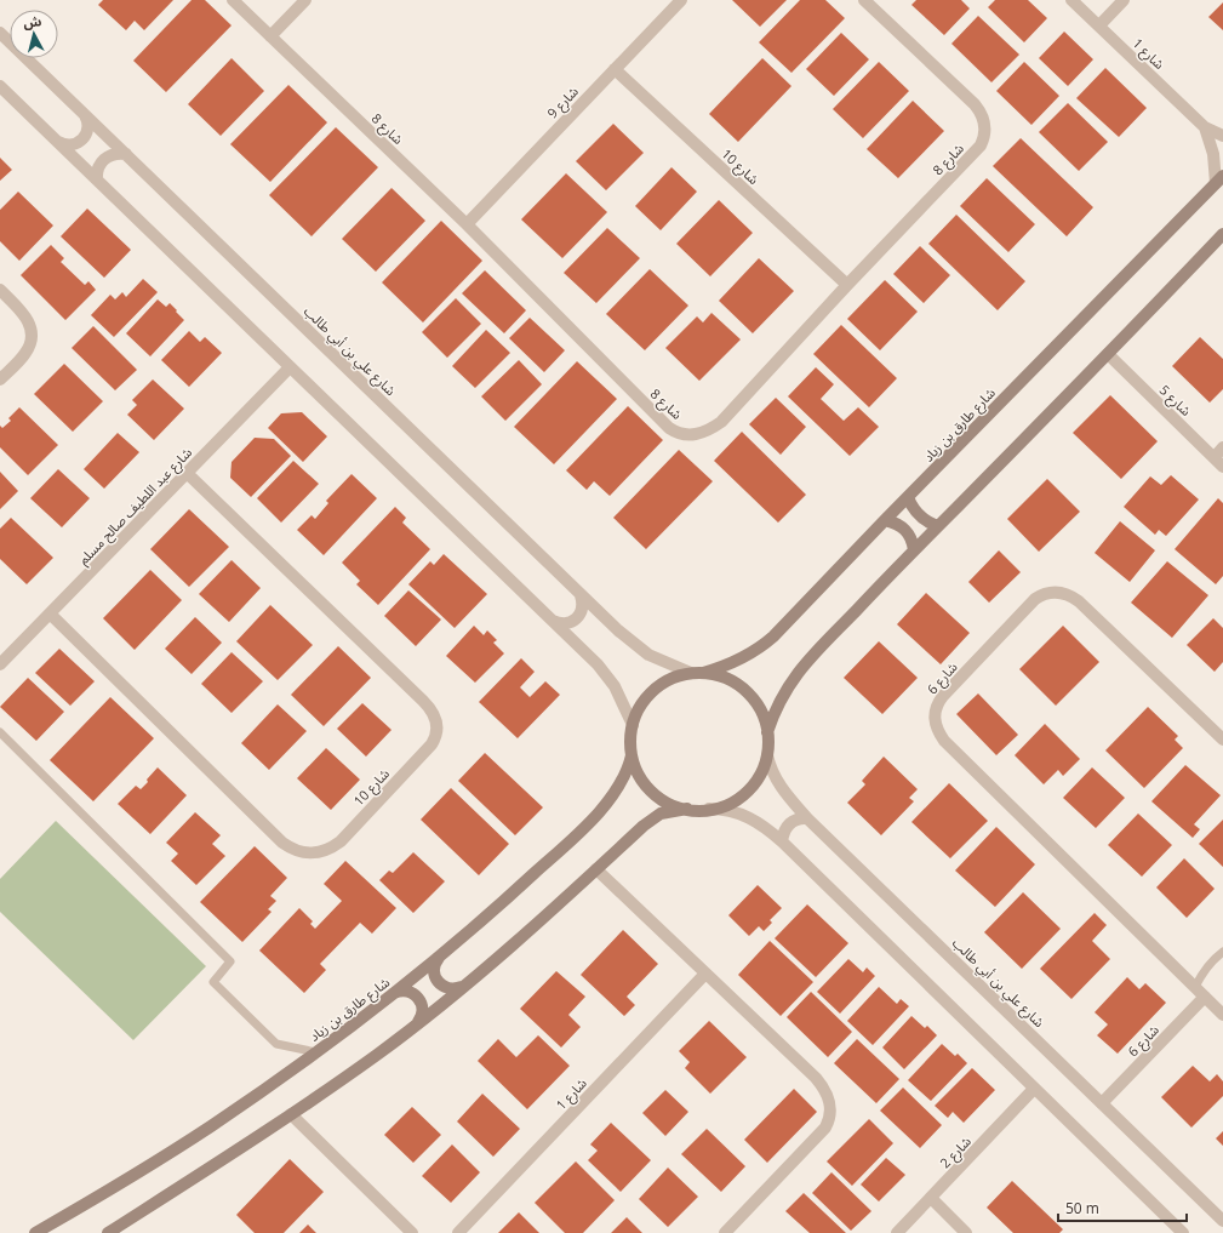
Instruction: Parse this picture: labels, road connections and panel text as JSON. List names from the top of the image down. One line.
{"streets":{"main road":["شارع طارق بن زياد"],"street":["شارع 1","شارع 9","شارع 8","شارع 10","شارع علي بن أبي طالب","شارع 5","شارع عبد اللطيف صالح مسلم","شارع 6","شارع 2"]},"crossings":[["شارع 1","شارع طارق بن زياد"],["شارع 9","شارع 8"],["شارع 9","شارع 10"],["شارع 8","شارع 10"],["شارع 10","شارع عبد اللطيف صالح مسلم"],["شارع علي بن أبي طالب","شارع طارق بن زياد"],["شارع علي بن أبي طالب","شارع 6"]],"scale_bar":"50 m","north":"top"}
